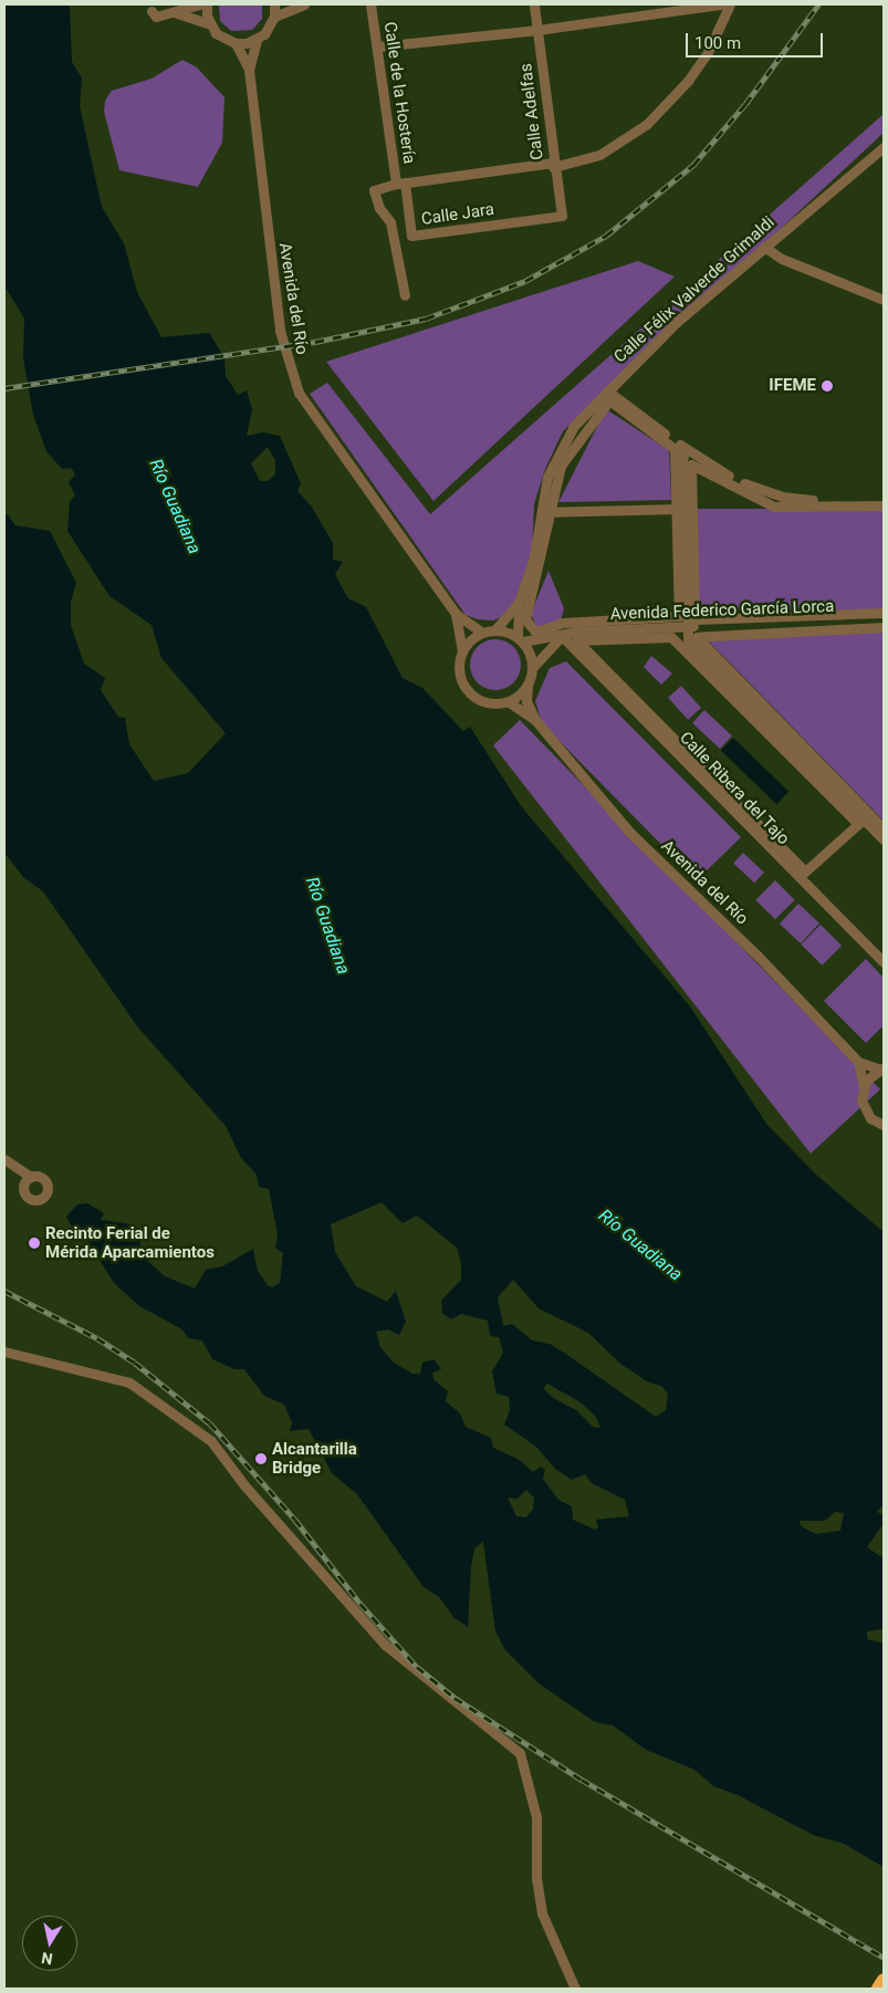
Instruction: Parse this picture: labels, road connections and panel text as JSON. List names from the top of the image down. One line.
{"streets":{"street":["Calle de la Hostería","Calle Adelfas","Calle Jara","Calle Félix Valverde Grimaldi","Avenida del Río","Avenida Federico García Lorca","Calle Ribera del Tajo"]},"crossings":[["Calle de la Hostería","Calle Jara"],["Calle Adelfas","Calle Jara"],["Calle Félix Valverde Grimaldi","Avenida del Río"],["Calle Félix Valverde Grimaldi","Avenida Federico García Lorca"],["Avenida del Río","Avenida Federico García Lorca"],["Avenida Federico García Lorca","Calle Ribera del Tajo"]],"water":["Río Guadiana"],"places":["IFEME","Recinto Ferial de Mérida Aparcamientos","Alcantarilla Bridge"],"scale_bar":"100 m","north":"bottom"}
